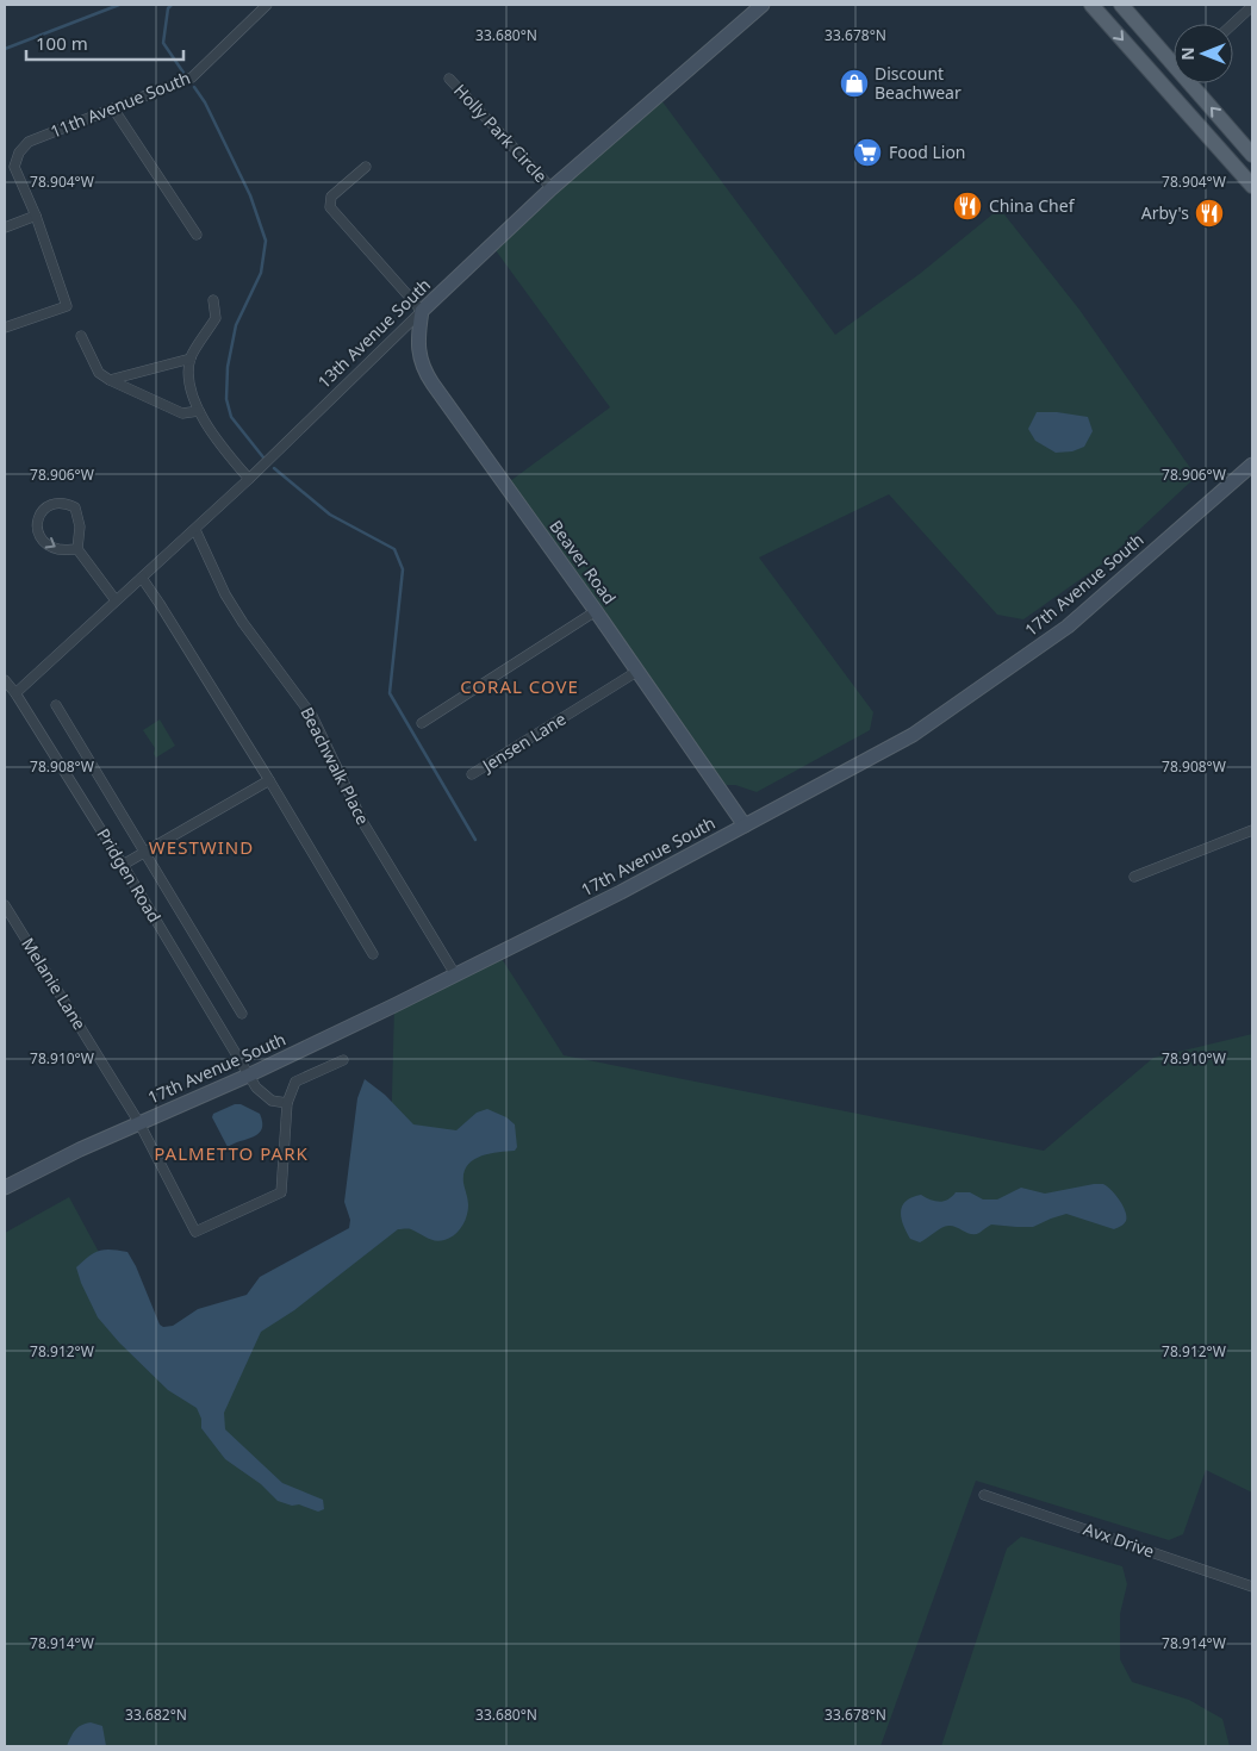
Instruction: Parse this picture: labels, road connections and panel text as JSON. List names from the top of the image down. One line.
{"streets":{"street":["11th Avenue South","Holly Park Circle","13th Avenue South","Beaver Road","17th Avenue South","Jensen Lane","Beachwalk Place","Pridgen Road","Melanie Lane","Avx Drive"]},"crossings":[["Holly Park Circle","13th Avenue South"],["13th Avenue South","Beaver Road"],["13th Avenue South","Beachwalk Place"],["13th Avenue South","Pridgen Road"],["Beaver Road","17th Avenue South"],["Beaver Road","Jensen Lane"],["17th Avenue South","Beachwalk Place"],["17th Avenue South","Pridgen Road"],["17th Avenue South","Melanie Lane"],["Pridgen Road","Melanie Lane"]],"districts":["CORAL COVE","WESTWIND","PALMETTO PARK"],"places":{"shop":["Discount Beachwear"],"supermarket":["Food Lion"],"restaurant":["China Chef","Arby's"]},"scale_bar":"100 m","north":"left","coordinates":["33.680°N","33.678°N","78.904°W","78.906°W","78.908°W","78.910°W","78.912°W","78.914°W","33.682°N"]}
